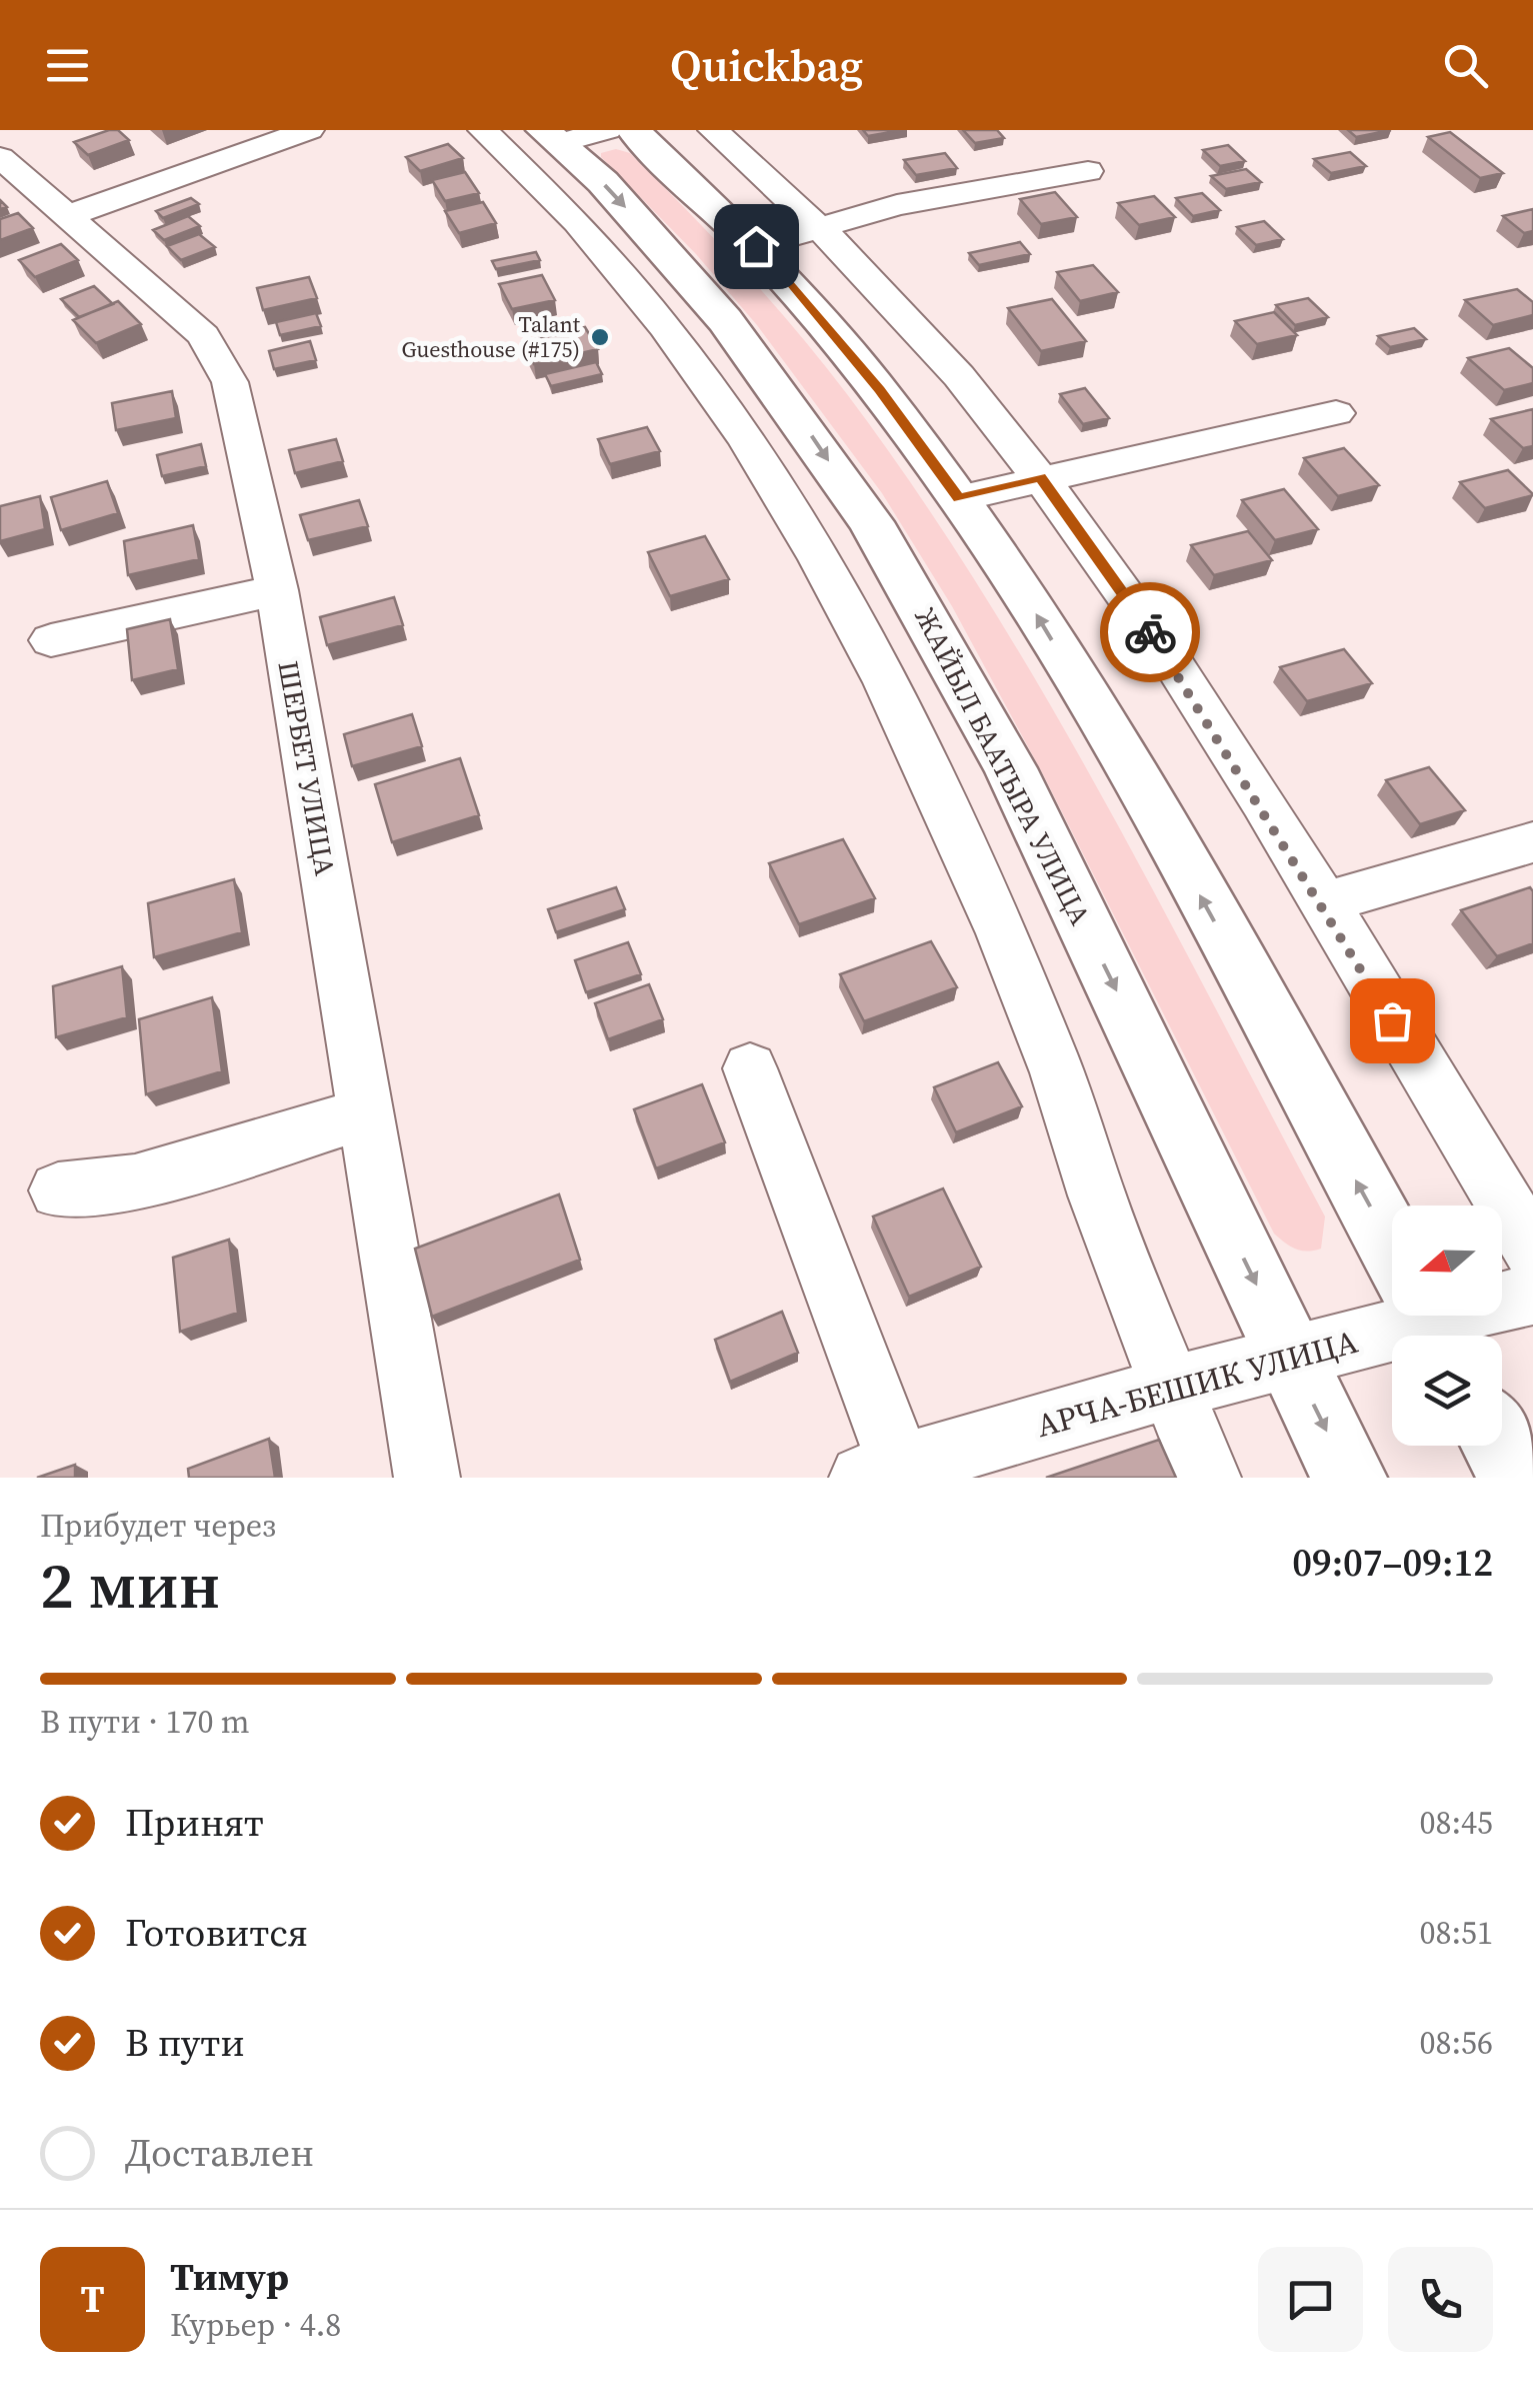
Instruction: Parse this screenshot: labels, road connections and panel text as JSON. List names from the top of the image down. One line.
{"streets":{"main road":["ЖАЙЫЛ БААТЫРА УЛИЦА"],"street":["ШЕРБЕТ УЛИЦА","АРЧА-БЕШИК УЛИЦА"]},"crossings":[["ЖАЙЫЛ БААТЫРА УЛИЦА","АРЧА-БЕШИК УЛИЦА"]],"places":["Talant Guesthouse (#175)"],"north":"left","page":{"header":"Quickbag","heading":["2 мин","Прибудет через","09:07–09:12"],"panel":["Тимур","Курьер · 4.8"],"bar":"В пути · 170 m","list":[["Принят","08:45"],["Готовится","08:51"],["В пути","08:56"],"Доставлен"],"round":"Т"}}
